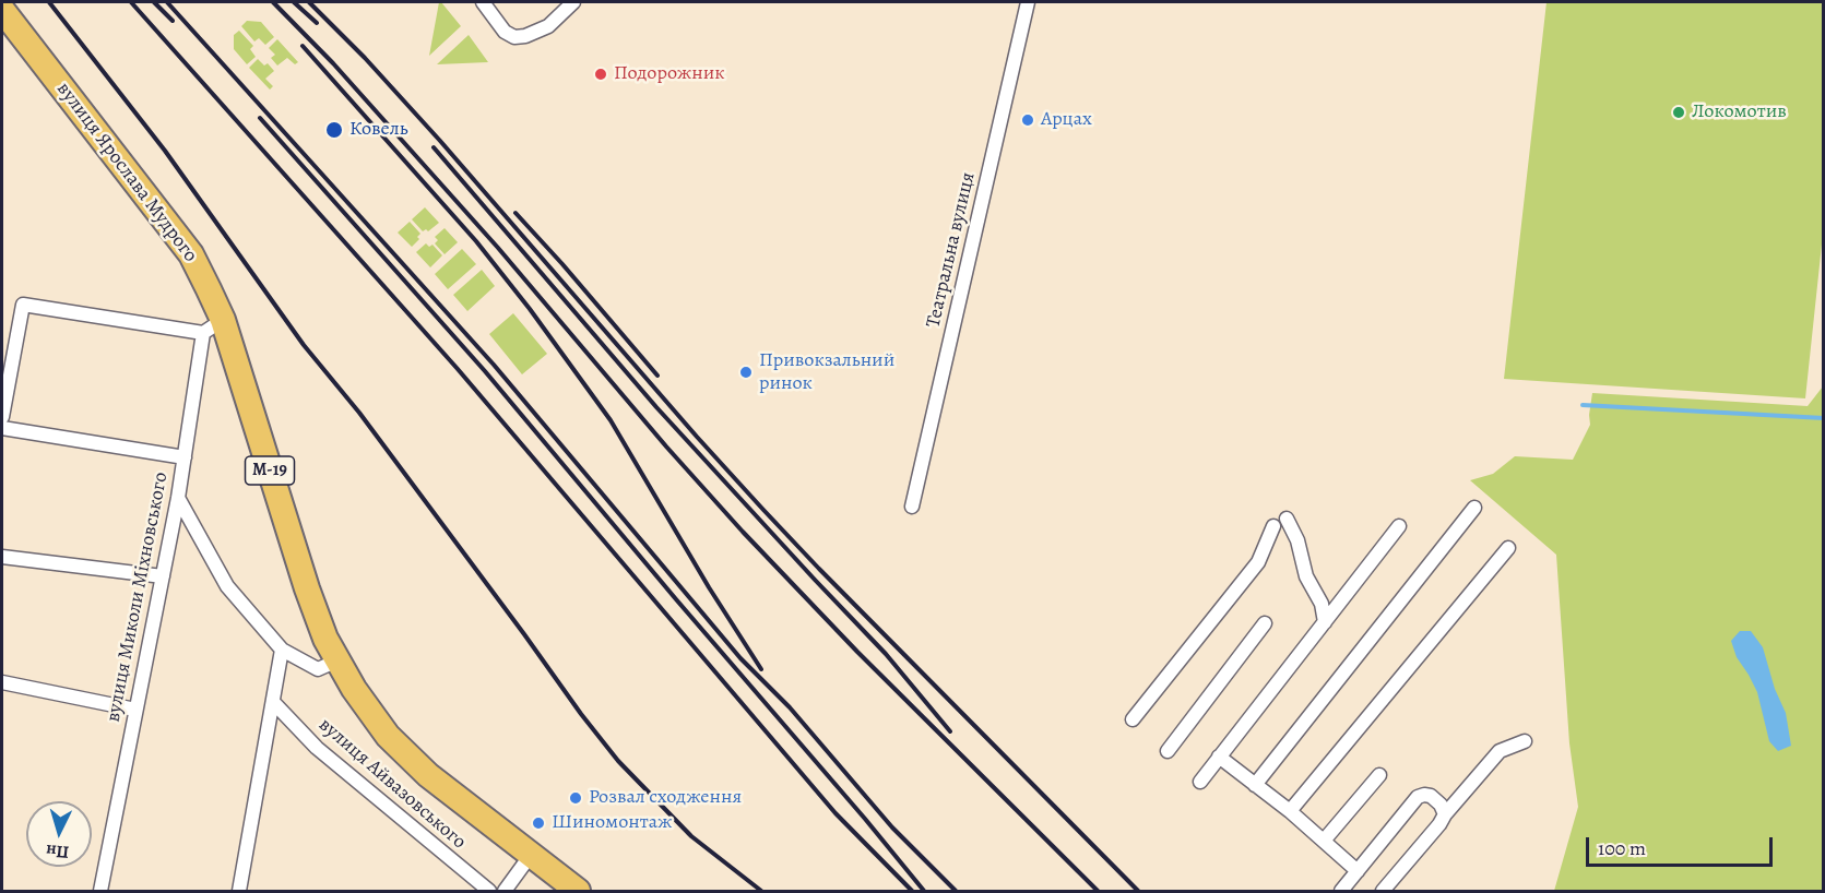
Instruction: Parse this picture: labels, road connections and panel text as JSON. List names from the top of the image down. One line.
{"streets":{"highway":["вулиця Ярослава Мудрого","М-19"],"street":["Театральна вулиця","вулиця Миколи Міхновського","вулиця Айвазовського"]},"crossings":[["вулиця Ярослава Мудрого","вулиця Миколи Міхновського"]],"places":["Подорожник","Локомотив","Арцах","Ковель","Привокзальний ринок","Розвал сходження","Шиномонтаж"],"scale_bar":"100 m","north":"bottom"}
